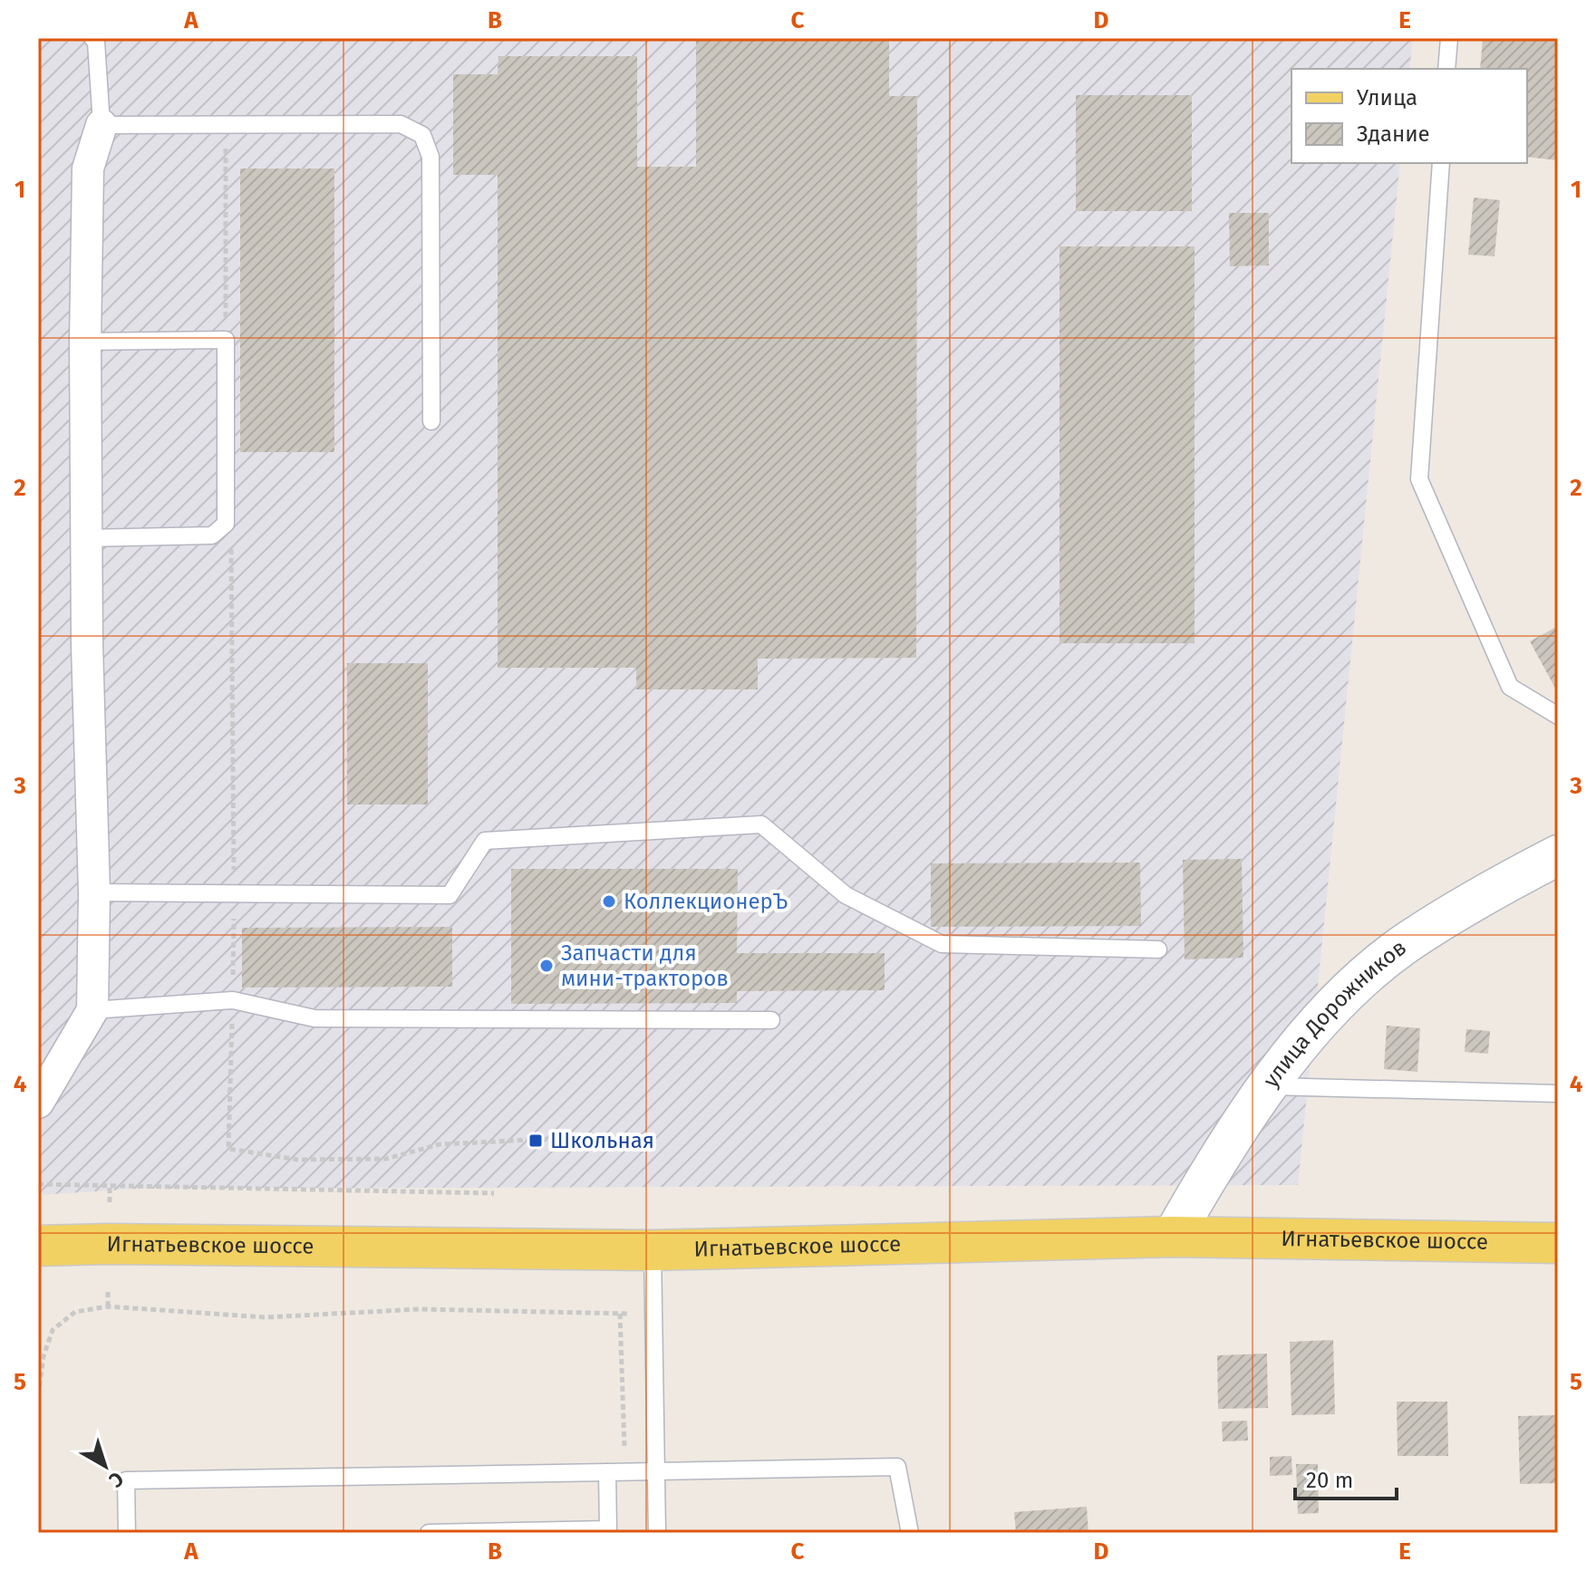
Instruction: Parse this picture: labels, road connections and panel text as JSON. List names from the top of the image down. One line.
{"streets":{"main road":["Игнатьевское шоссе"],"street":["улица Дорожников"]},"crossings":[["улица Дорожников","Игнатьевское шоссе"]],"places":{"other":["КоллекционерЪ","Запчасти для мини-тракторов"],"transit":["Школьная"]},"legend":["Улица","Здание"],"scale_bar":"20 m","north":"bottom right","grid":{"columns":["A","B","C","D","E"],"rows":["1","2","3","4","5"]}}
